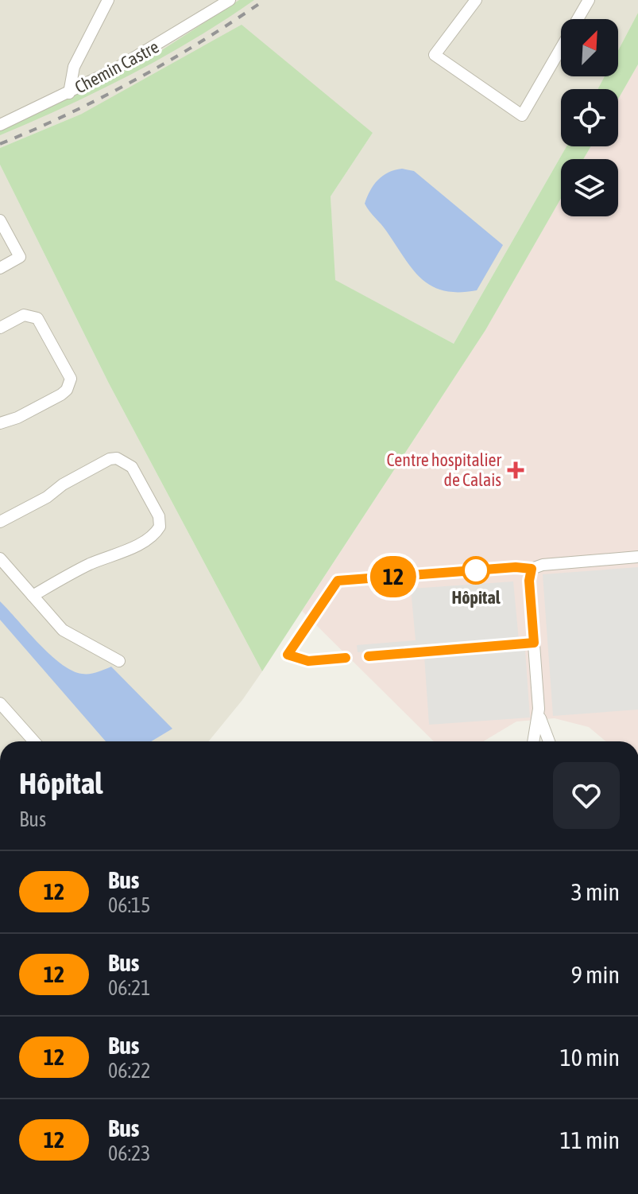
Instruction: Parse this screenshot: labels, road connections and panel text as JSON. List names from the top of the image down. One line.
{"streets":{"street":["Chemin Castre"]},"places":{"health":["Centre hospitalier de Calais"],"other":["Hôpital"]},"lines":["bus line 12"],"north":"top right","page":{"on_map":"12","heading":["Hôpital","Bus"],"list":[{"mark":"12","name":"Bus","note":"06:15","value":"3 min"},{"mark":"12","name":"Bus","note":"06:21","value":"9 min"},{"mark":"12","name":"Bus","note":"06:22","value":"10 min"},{"mark":"12","name":"Bus","note":"06:23","value":"11 min"}]}}
